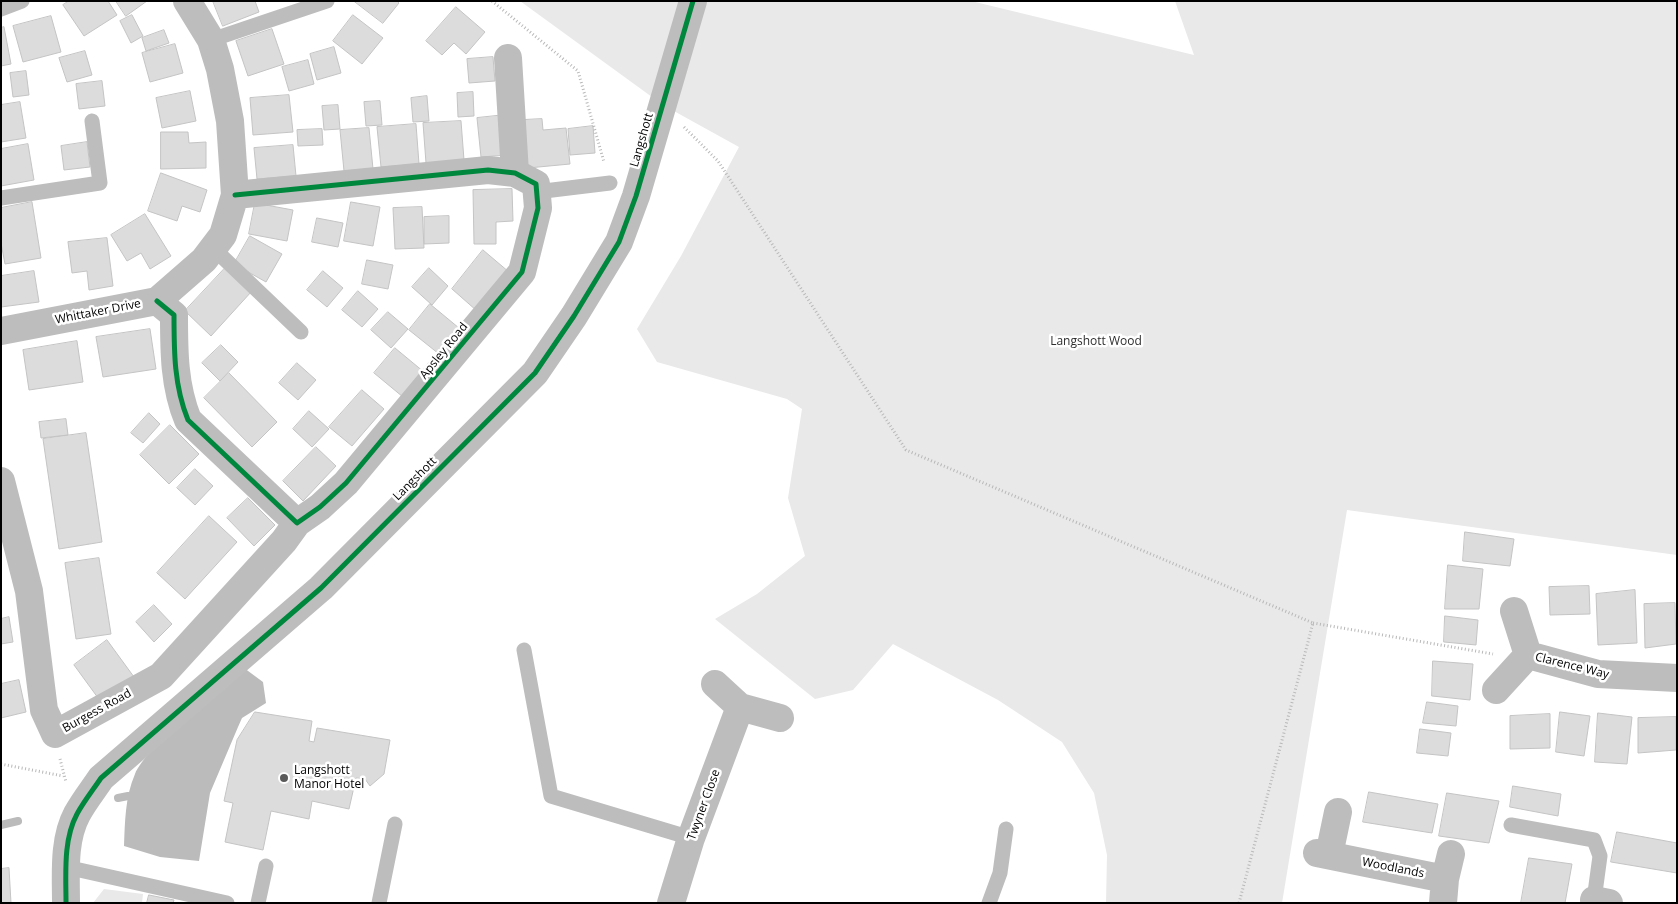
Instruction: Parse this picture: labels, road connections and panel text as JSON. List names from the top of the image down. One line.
{"streets":{"street":["Langshott","Whittaker Drive","Apsley Road","Clarence Way","Burgess Road","Twyner Close","Woodlands"]},"crossings":[["Apsley Road","Burgess Road"]],"parks":["Langshott Wood"],"places":["Langshott Manor Hotel"]}
